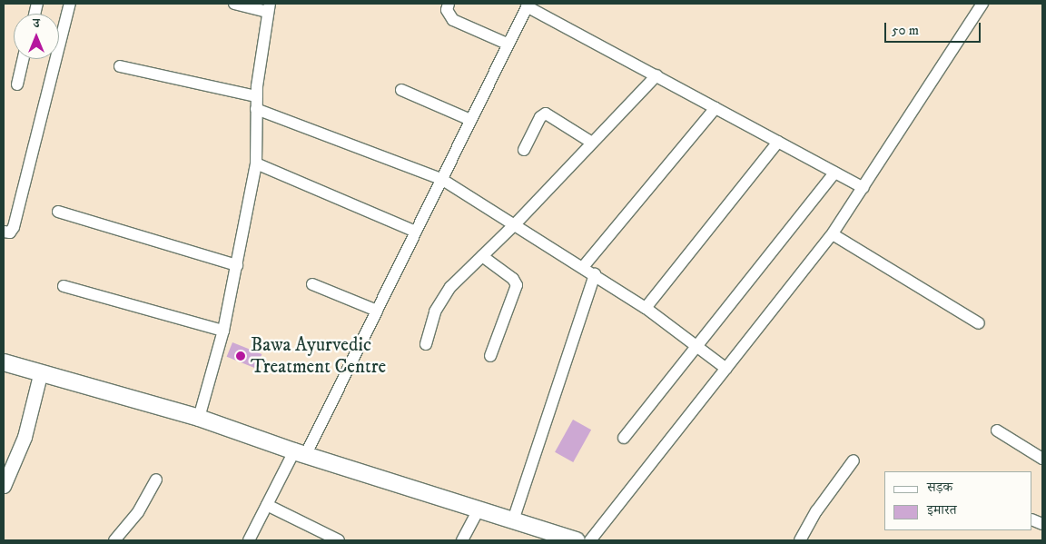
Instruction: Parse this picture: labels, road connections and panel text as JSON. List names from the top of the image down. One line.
{"places":["Bawa Ayurvedic Treatment Centre"],"legend":["सड़क","इमारत"],"scale_bar":"50 m","north":"top"}
